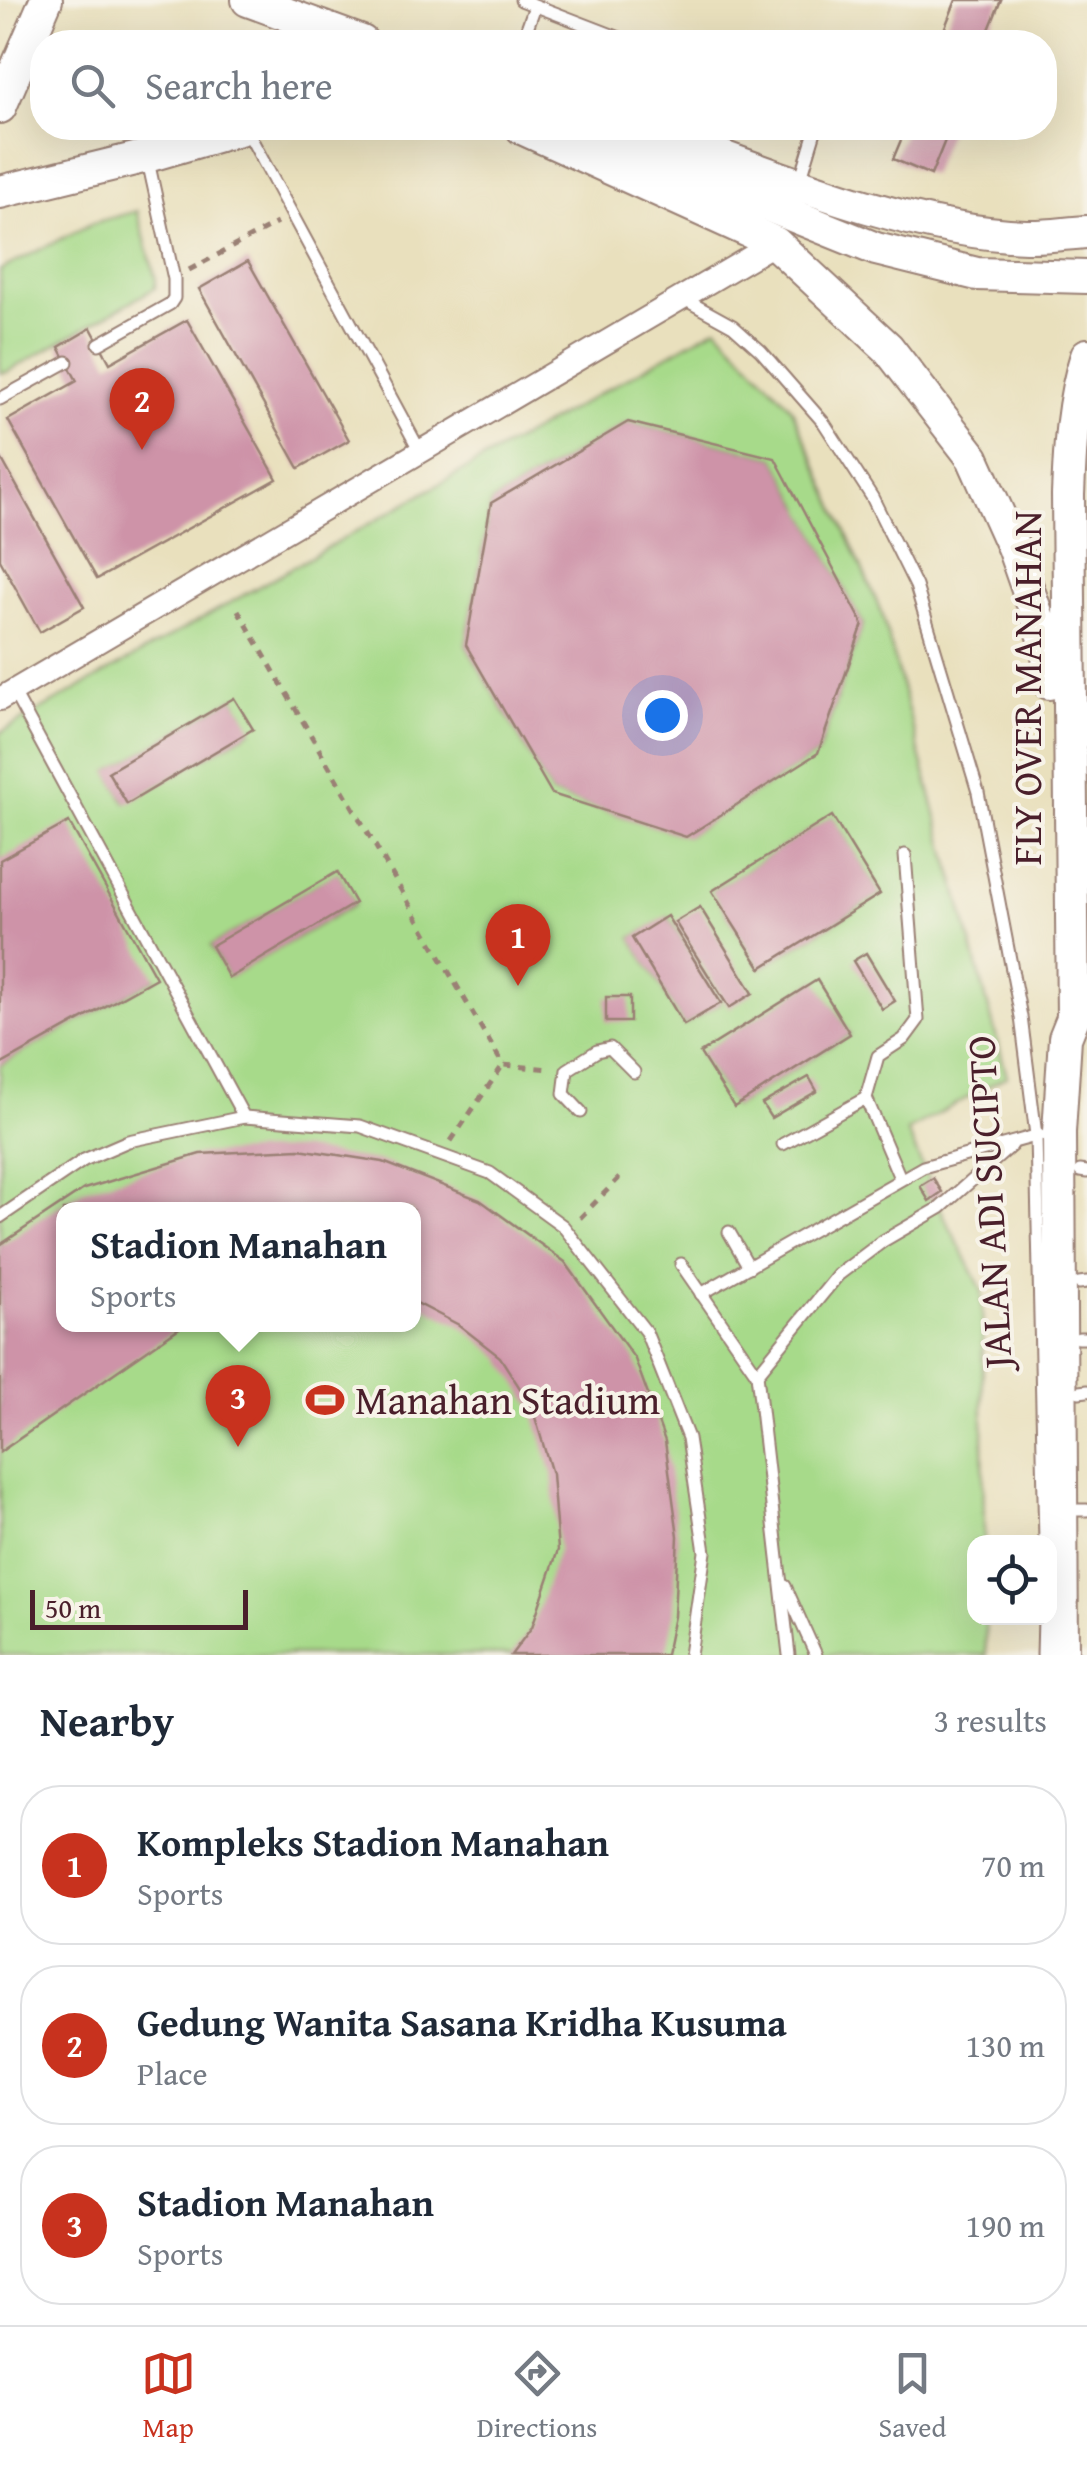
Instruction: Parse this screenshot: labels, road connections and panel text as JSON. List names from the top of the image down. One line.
{"streets":{"main road":["FLY OVER MANAHAN","JALAN ADI SUCIPTO"]},"crossings":[["FLY OVER MANAHAN","JALAN ADI SUCIPTO"]],"places":{"sports":["Manahan Stadium"]},"scale_bar":"50 m","page":{"search":"Search here","pins":["2","1","3"],"popup":["Stadion Manahan","Sports"],"scale":"50 m","heading":["Nearby","3 results"],"list":[{"mark":"1","name":"Kompleks Stadion Manahan","note":"Sports","value":"70 m"},{"mark":"2","name":"Gedung Wanita Sasana Kridha Kusuma","note":"Place","value":"130 m"},{"mark":"3","name":"Stadion Manahan","note":"Sports","value":"190 m"}],"nav":["Map","Directions","Saved"]}}
